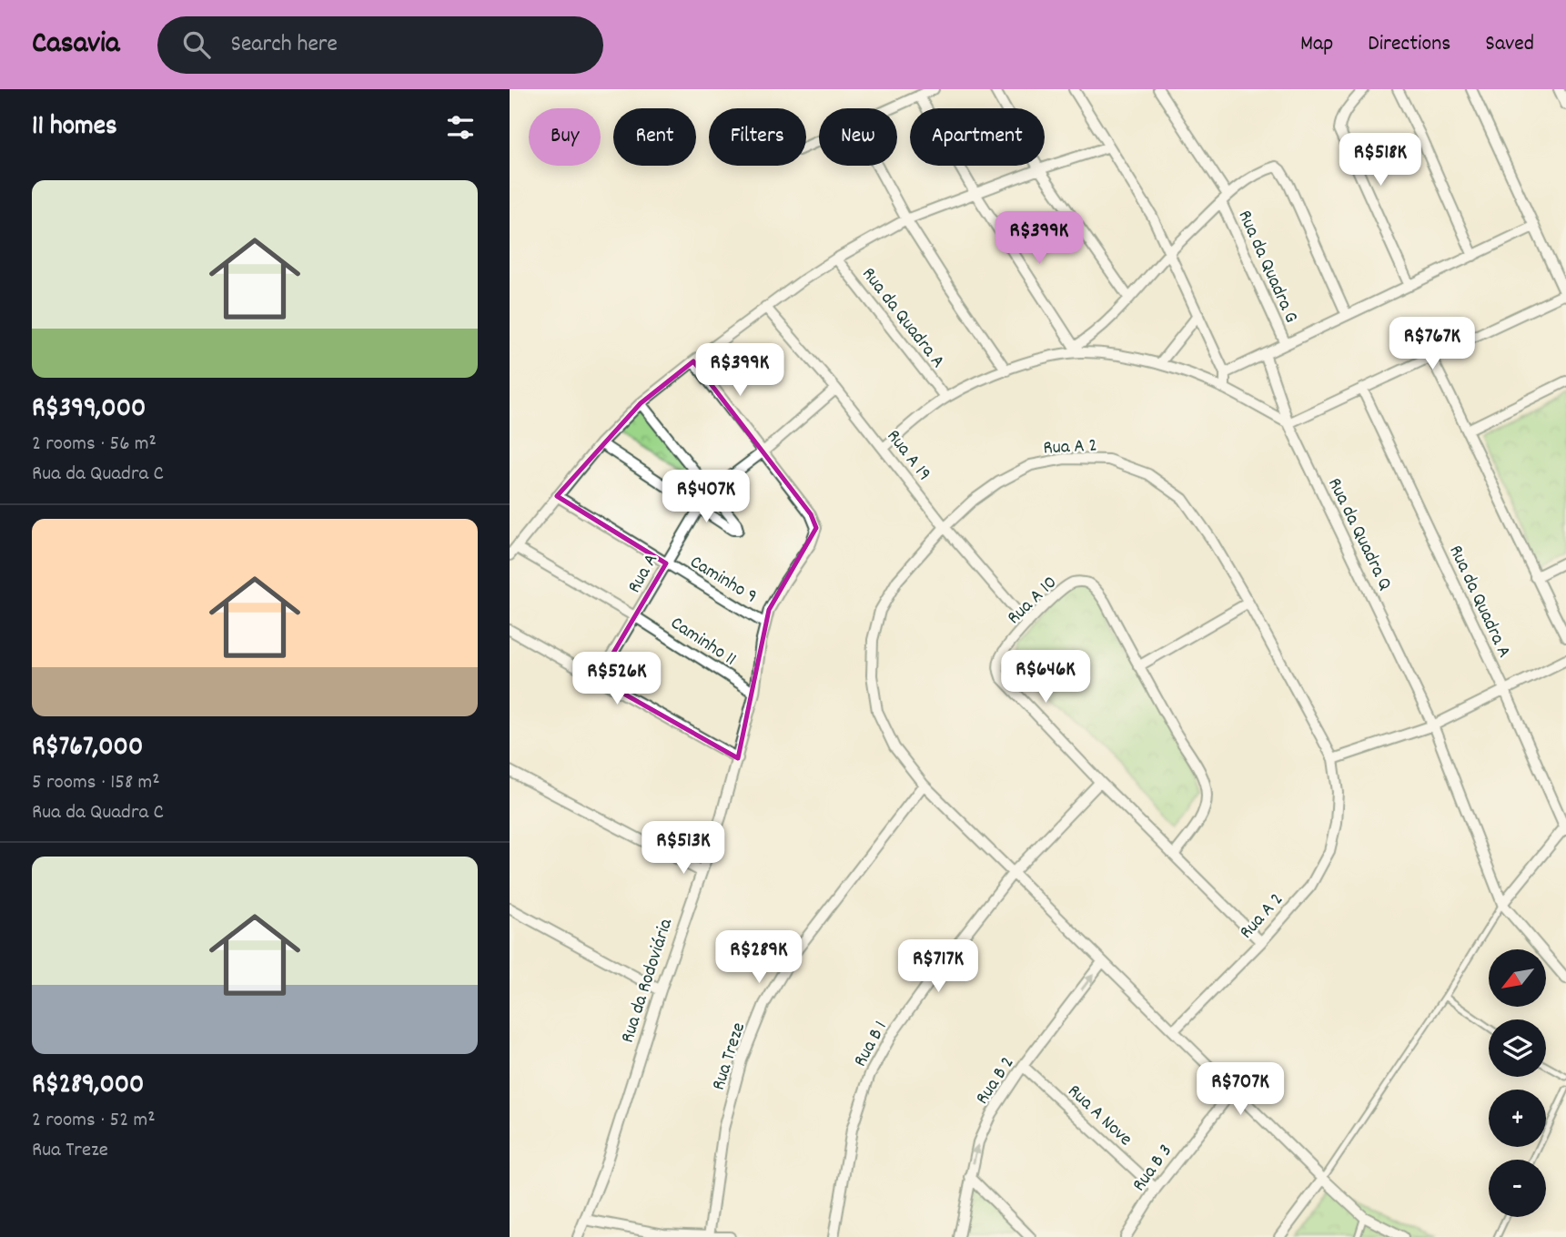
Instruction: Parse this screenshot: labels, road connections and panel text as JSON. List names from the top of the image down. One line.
{"streets":{"street":["Rua da Quadra G","Rua da Quadra A","Rua A 2","Rua A 19","Rua da Quadra Q","Rua A","Caminho 9","Rua A 10","Caminho 11","Rua da Rodoviária","Rua B 1","Rua Treze","Rua B 2","Rua A Nove","Rua B 3"]},"crossings":[["Rua A 2","Rua A 19"],["Rua A 2","Rua A 10"],["Rua A 2","Rua B 1"],["Rua A 2","Rua Treze"],["Rua A 2","Rua B 2"],["Rua A 2","Rua B 3"],["Rua A 19","Rua A"],["Rua A 19","Rua A 10"],["Rua A","Caminho 9"],["Rua A","Caminho 11"],["Rua A","Rua da Rodoviária"],["Caminho 9","Rua da Rodoviária"],["Rua A 10","Rua B 1"],["Caminho 11","Rua da Rodoviária"],["Rua B 2","Rua A Nove"],["Rua A Nove","Rua B 3"]],"one_way":["Rua B 2"],"north":"bottom left","page":{"header":"Casavia","search":"Search here","nav":["Map","Directions","Saved"],"heading":"11 homes","chip":["Buy","Rent","Filters","New","Apartment"],"price":["R$518K","R$399K","R$767K","R$399K","R$407K","R$646K","R$526K","R$513K","R$289K","R$717K","R$707K"],"list":[{"name":"R$399,000","note":"2 rooms · 56 m² · Rua da Quadra C"},{"name":"R$767,000","note":"5 rooms · 158 m² · Rua da Quadra C"},{"name":"R$289,000","note":"2 rooms · 52 m² · Rua Treze"}],"map_buttons":["+","−"]}}
